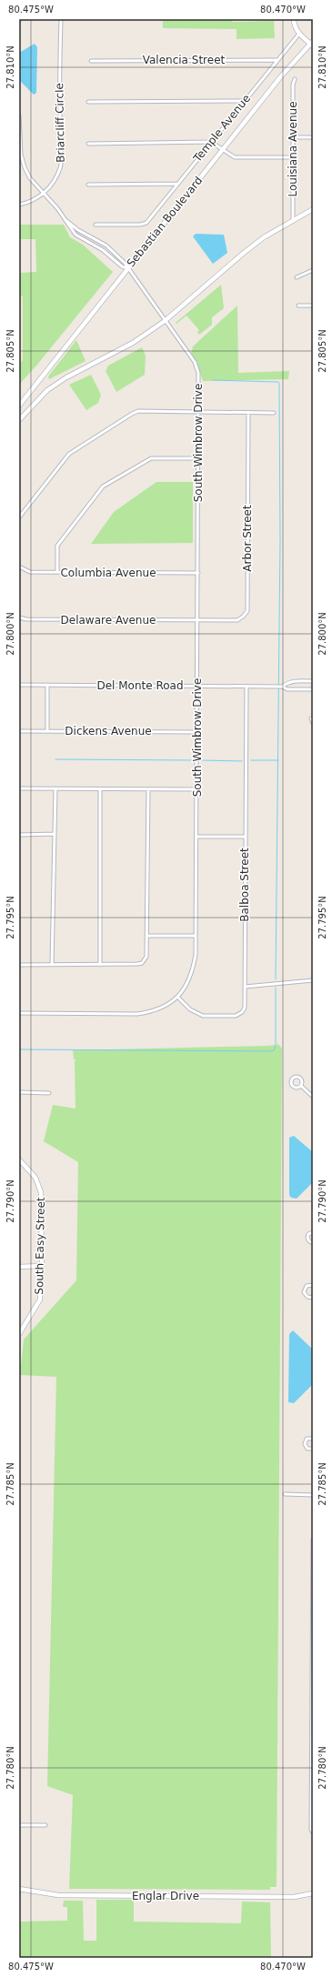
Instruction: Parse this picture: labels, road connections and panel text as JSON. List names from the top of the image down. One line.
{"streets":{"main road":["Sebastian Boulevard","South Easy Street","Englar Drive"],"street":["Valencia Street","Briarcliff Circle","Temple Avenue","Louisiana Avenue","South Wimbrow Drive","Arbor Street","Columbia Avenue","Delaware Avenue","Del Monte Road","Dickens Avenue","Balboa Street"]},"crossings":[["Valencia Street","Temple Avenue"],["Sebastian Boulevard","South Wimbrow Drive"],["South Wimbrow Drive","Arbor Street"],["South Wimbrow Drive","Columbia Avenue"],["South Wimbrow Drive","Delaware Avenue"],["South Wimbrow Drive","Del Monte Road"],["South Wimbrow Drive","Dickens Avenue"],["South Wimbrow Drive","Balboa Street"],["Arbor Street","Delaware Avenue"],["Del Monte Road","Balboa Street"]],"coordinates":["80.475°W","80.470°W","27.810°N","27.805°N","27.800°N","27.795°N","27.790°N","27.785°N","27.780°N"]}
